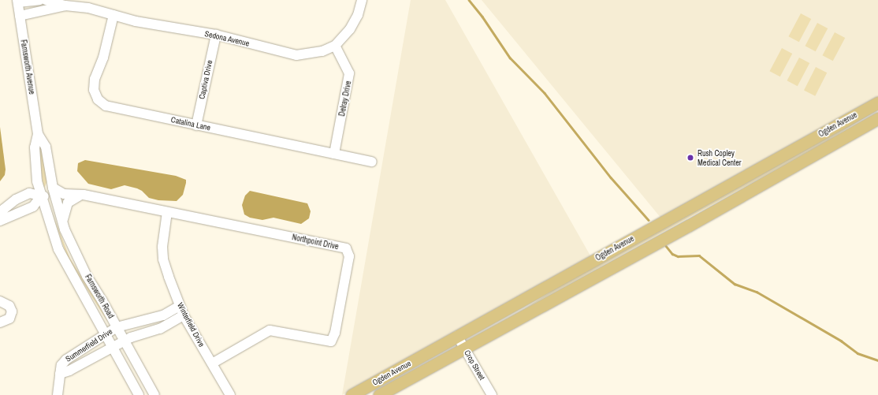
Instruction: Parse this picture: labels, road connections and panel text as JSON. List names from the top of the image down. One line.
{"streets":{"main road":["Ogden Avenue"],"street":["Sedona Avenue","Farnsworth Avenue","Captiva Drive","Delray Drive","Catalina Lane","Northpoint Drive","Farnsworth Road","Winterfield Drive","Summerfield Drive","Crop Street"]},"crossings":[["Sedona Avenue","Farnsworth Avenue"],["Sedona Avenue","Captiva Drive"],["Sedona Avenue","Delray Drive"],["Sedona Avenue","Catalina Lane"],["Farnsworth Avenue","Northpoint Drive"],["Farnsworth Avenue","Farnsworth Road"],["Captiva Drive","Catalina Lane"],["Delray Drive","Catalina Lane"],["Ogden Avenue","Crop Street"],["Northpoint Drive","Farnsworth Road"],["Northpoint Drive","Winterfield Drive"],["Farnsworth Road","Summerfield Drive"],["Winterfield Drive","Summerfield Drive"]],"places":["Rush Copley Medical Center"]}
